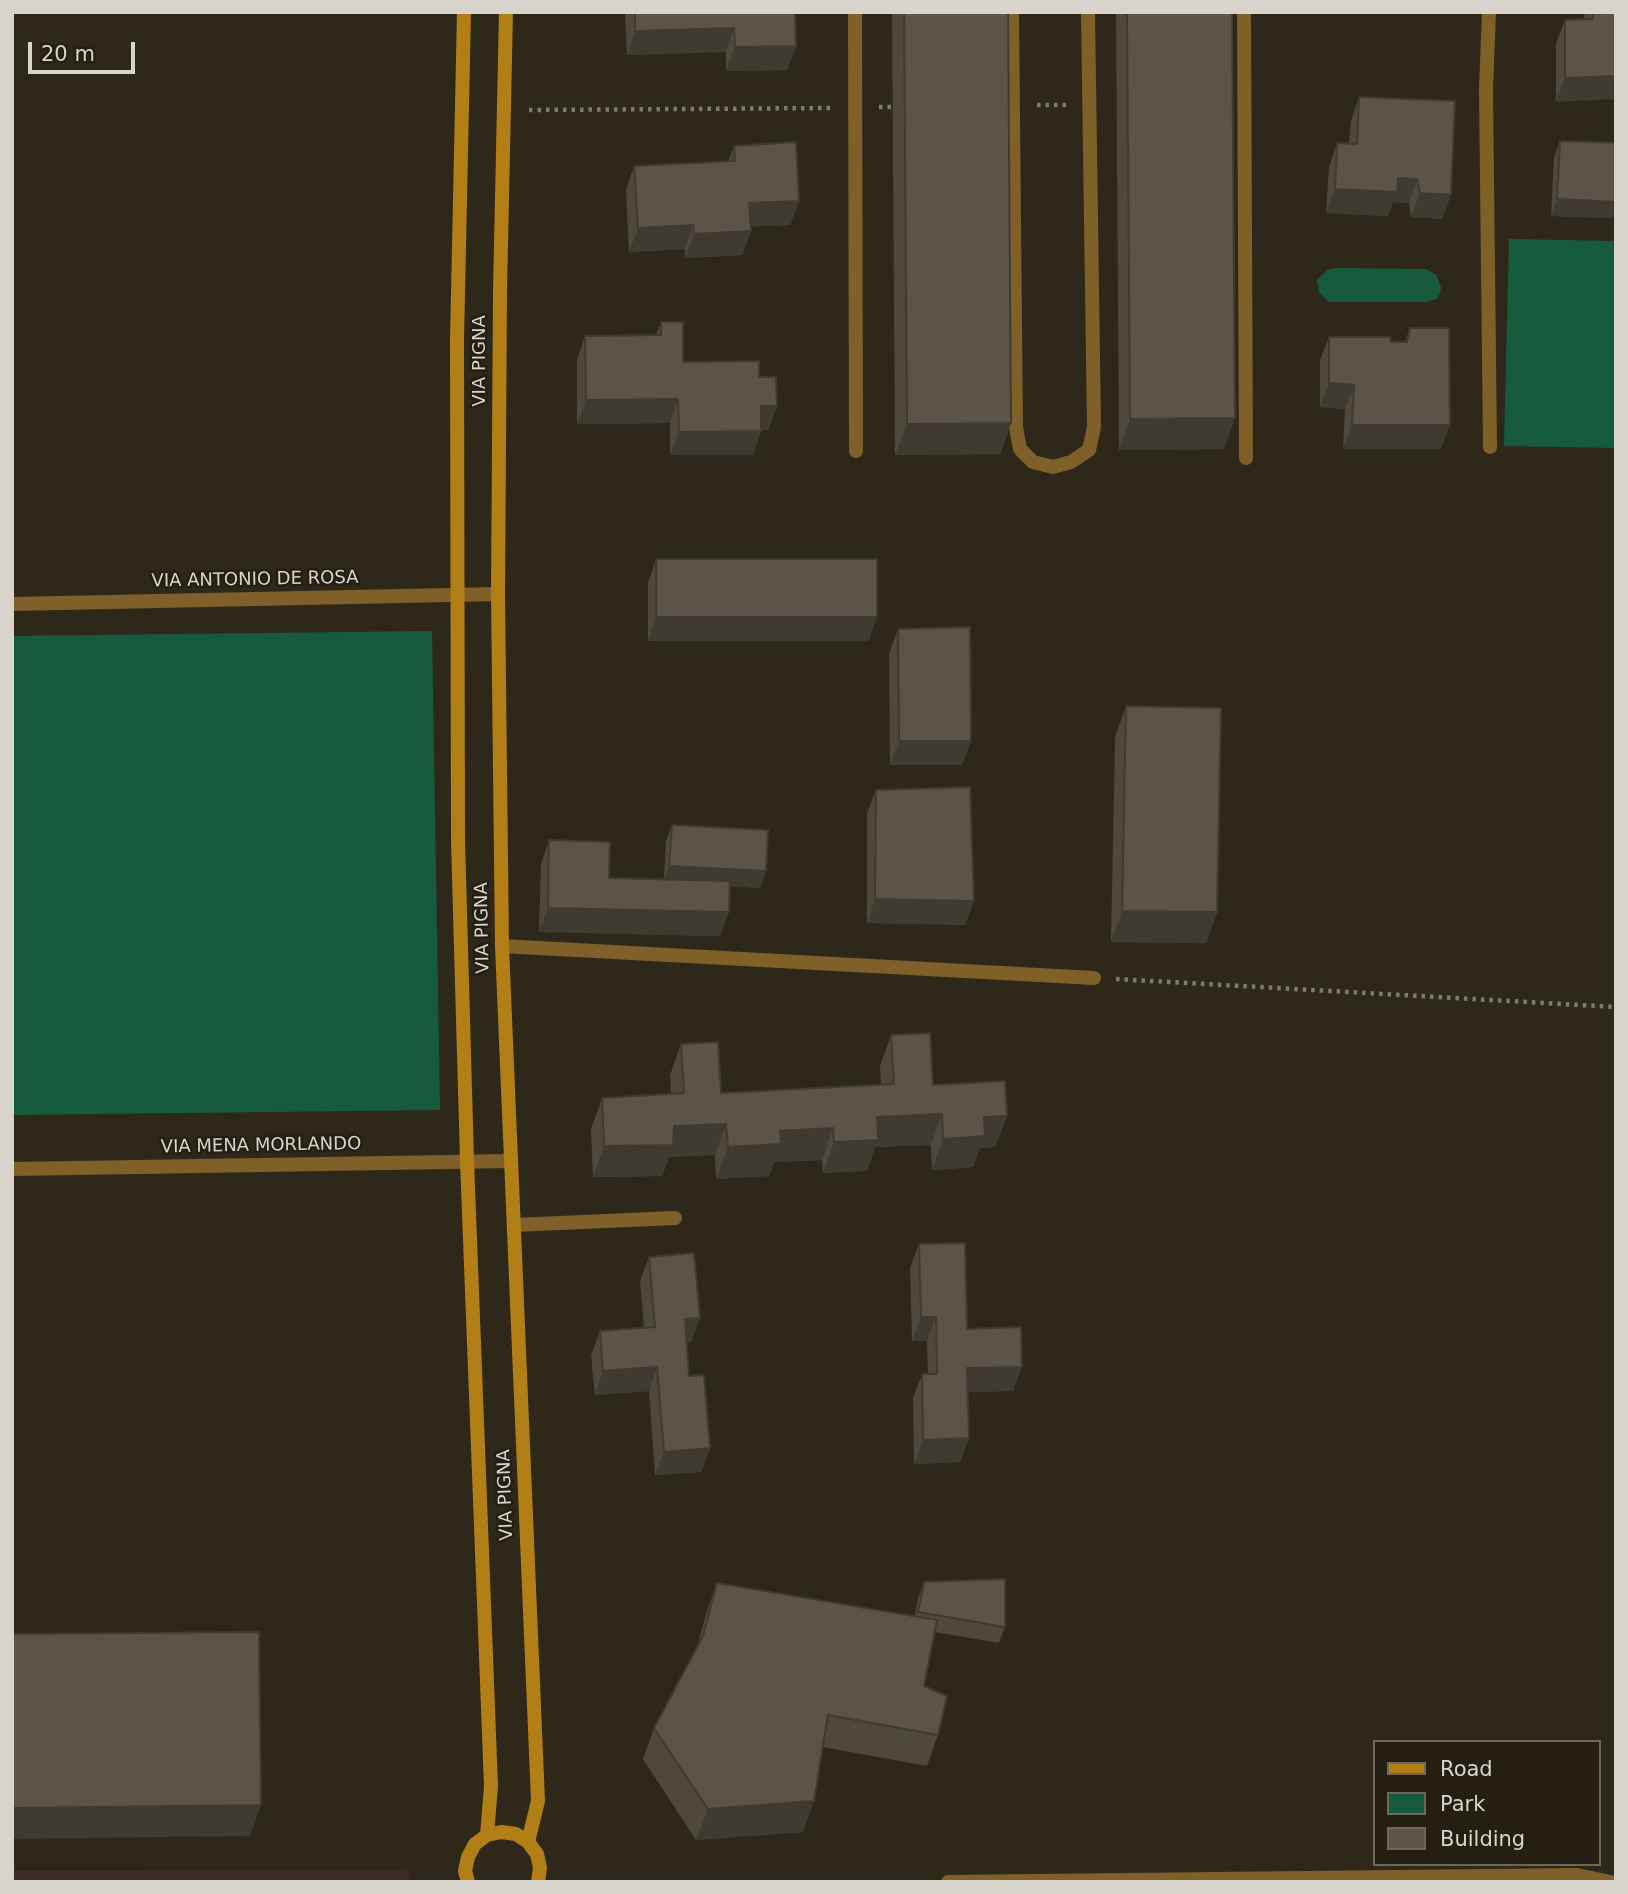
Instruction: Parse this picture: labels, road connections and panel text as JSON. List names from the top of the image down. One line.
{"streets":{"main road":["VIA PIGNA"],"street":["VIA ANTONIO DE ROSA","VIA MENA MORLANDO"]},"crossings":[["VIA PIGNA","VIA ANTONIO DE ROSA"],["VIA PIGNA","VIA MENA MORLANDO"]],"legend":["Road","Park","Building"],"scale_bar":"20 m"}
